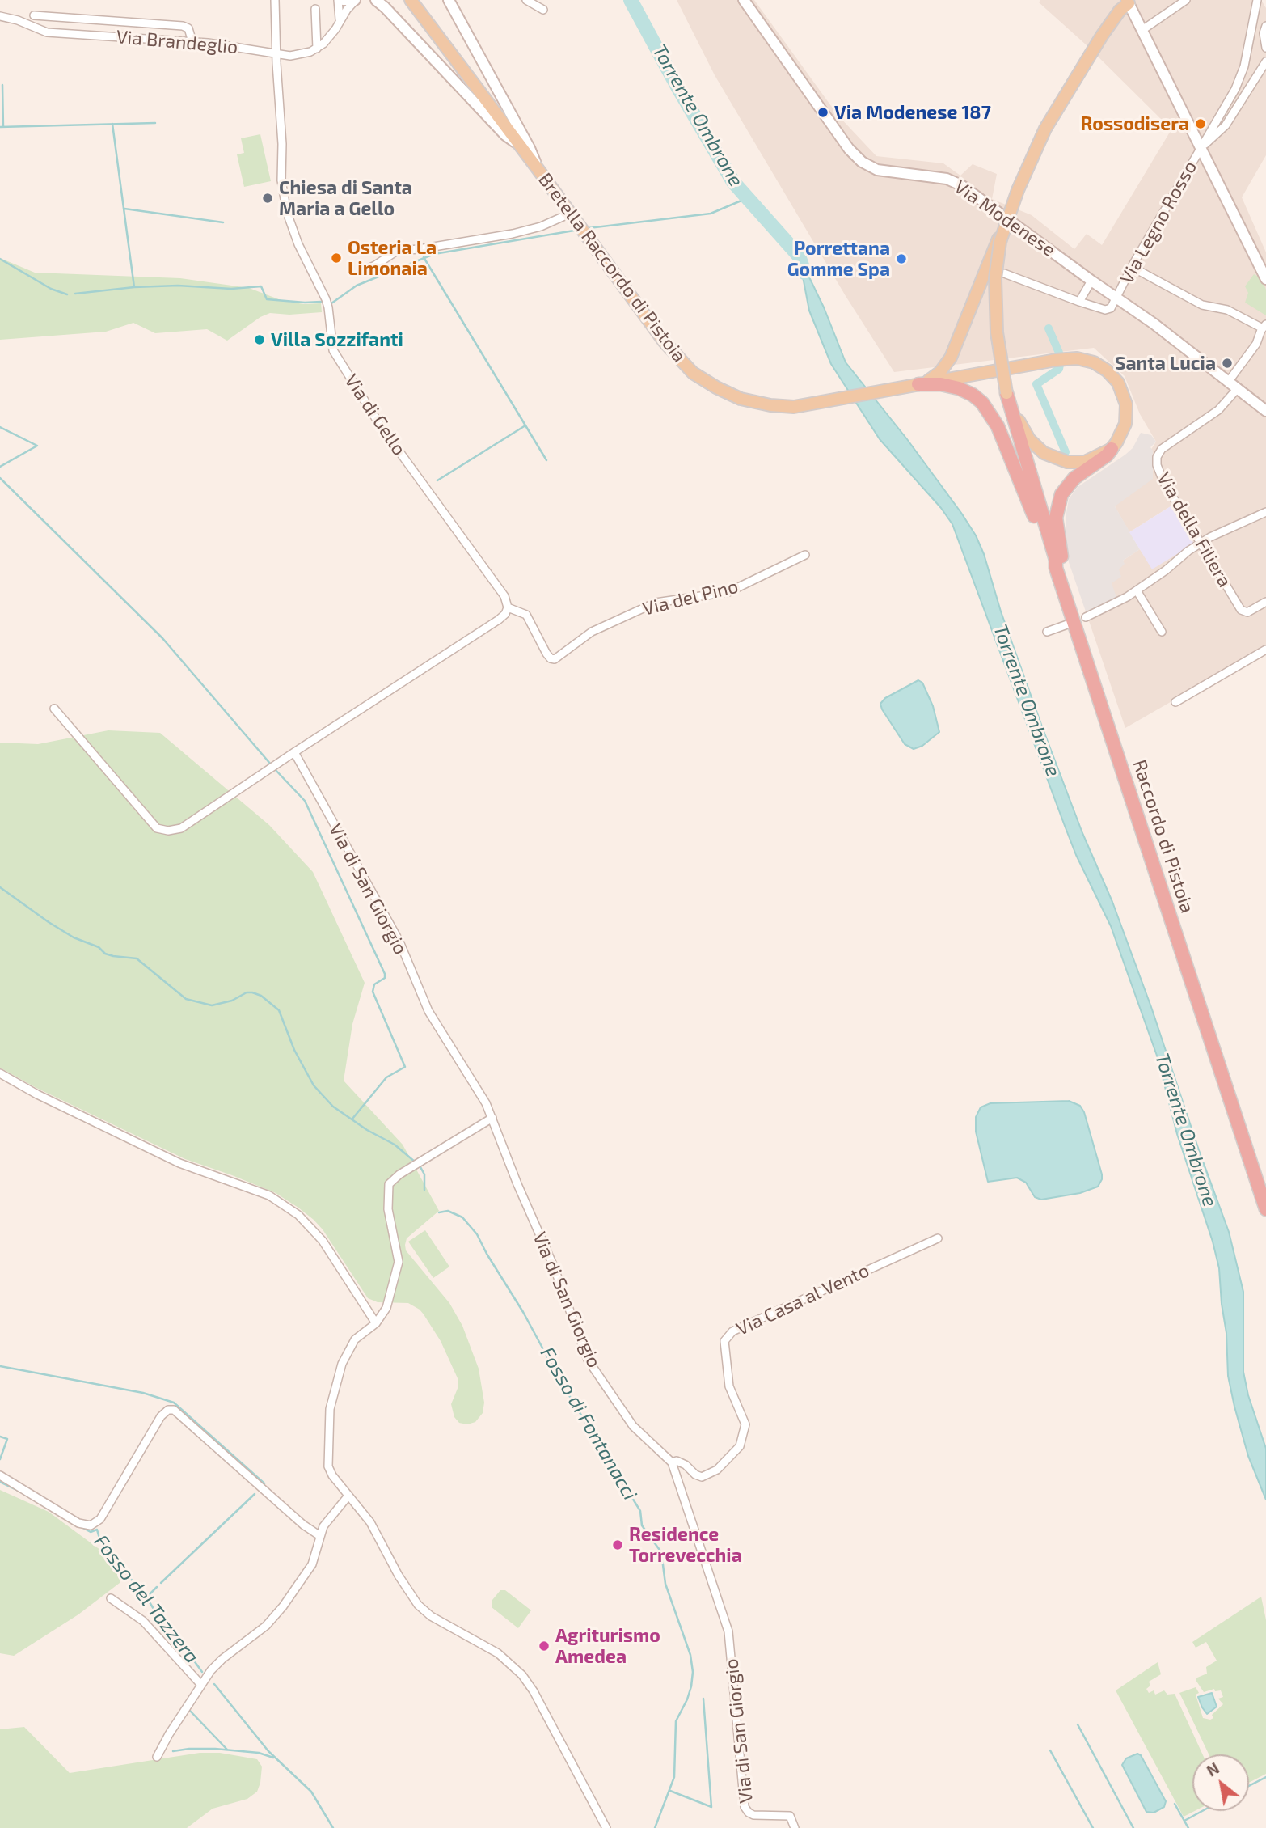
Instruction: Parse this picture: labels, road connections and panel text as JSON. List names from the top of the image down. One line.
{"streets":{"highway":["Raccordo di Pistoia"],"main road":["Bretella Raccordo di Pistoia"],"street":["Via Brandeglio","Via Modenese","Via Legno Rosso","Via di Gello","Via della Filiera","Via del Pino","Via di San Giorgio","Via Casa al Vento"]},"crossings":[["Via Brandeglio","Via di Gello"],["Via Modenese","Via Legno Rosso"],["Via Modenese","Via della Filiera"],["Via di Gello","Via del Pino"],["Via di San Giorgio","Via Casa al Vento"]],"water":["Torrente Ombrone","Fosso di Fontanacci","Fosso del Tazzera"],"places":["Via Modenese 187","Rossodisera","Chiesa di Santa Maria a Gello","Osteria La Limonaia","Porrettana Gomme Spa","Villa Sozzifanti","Santa Lucia","Residence Torrevecchia","Agriturismo Amedea"],"north":"top left"}
